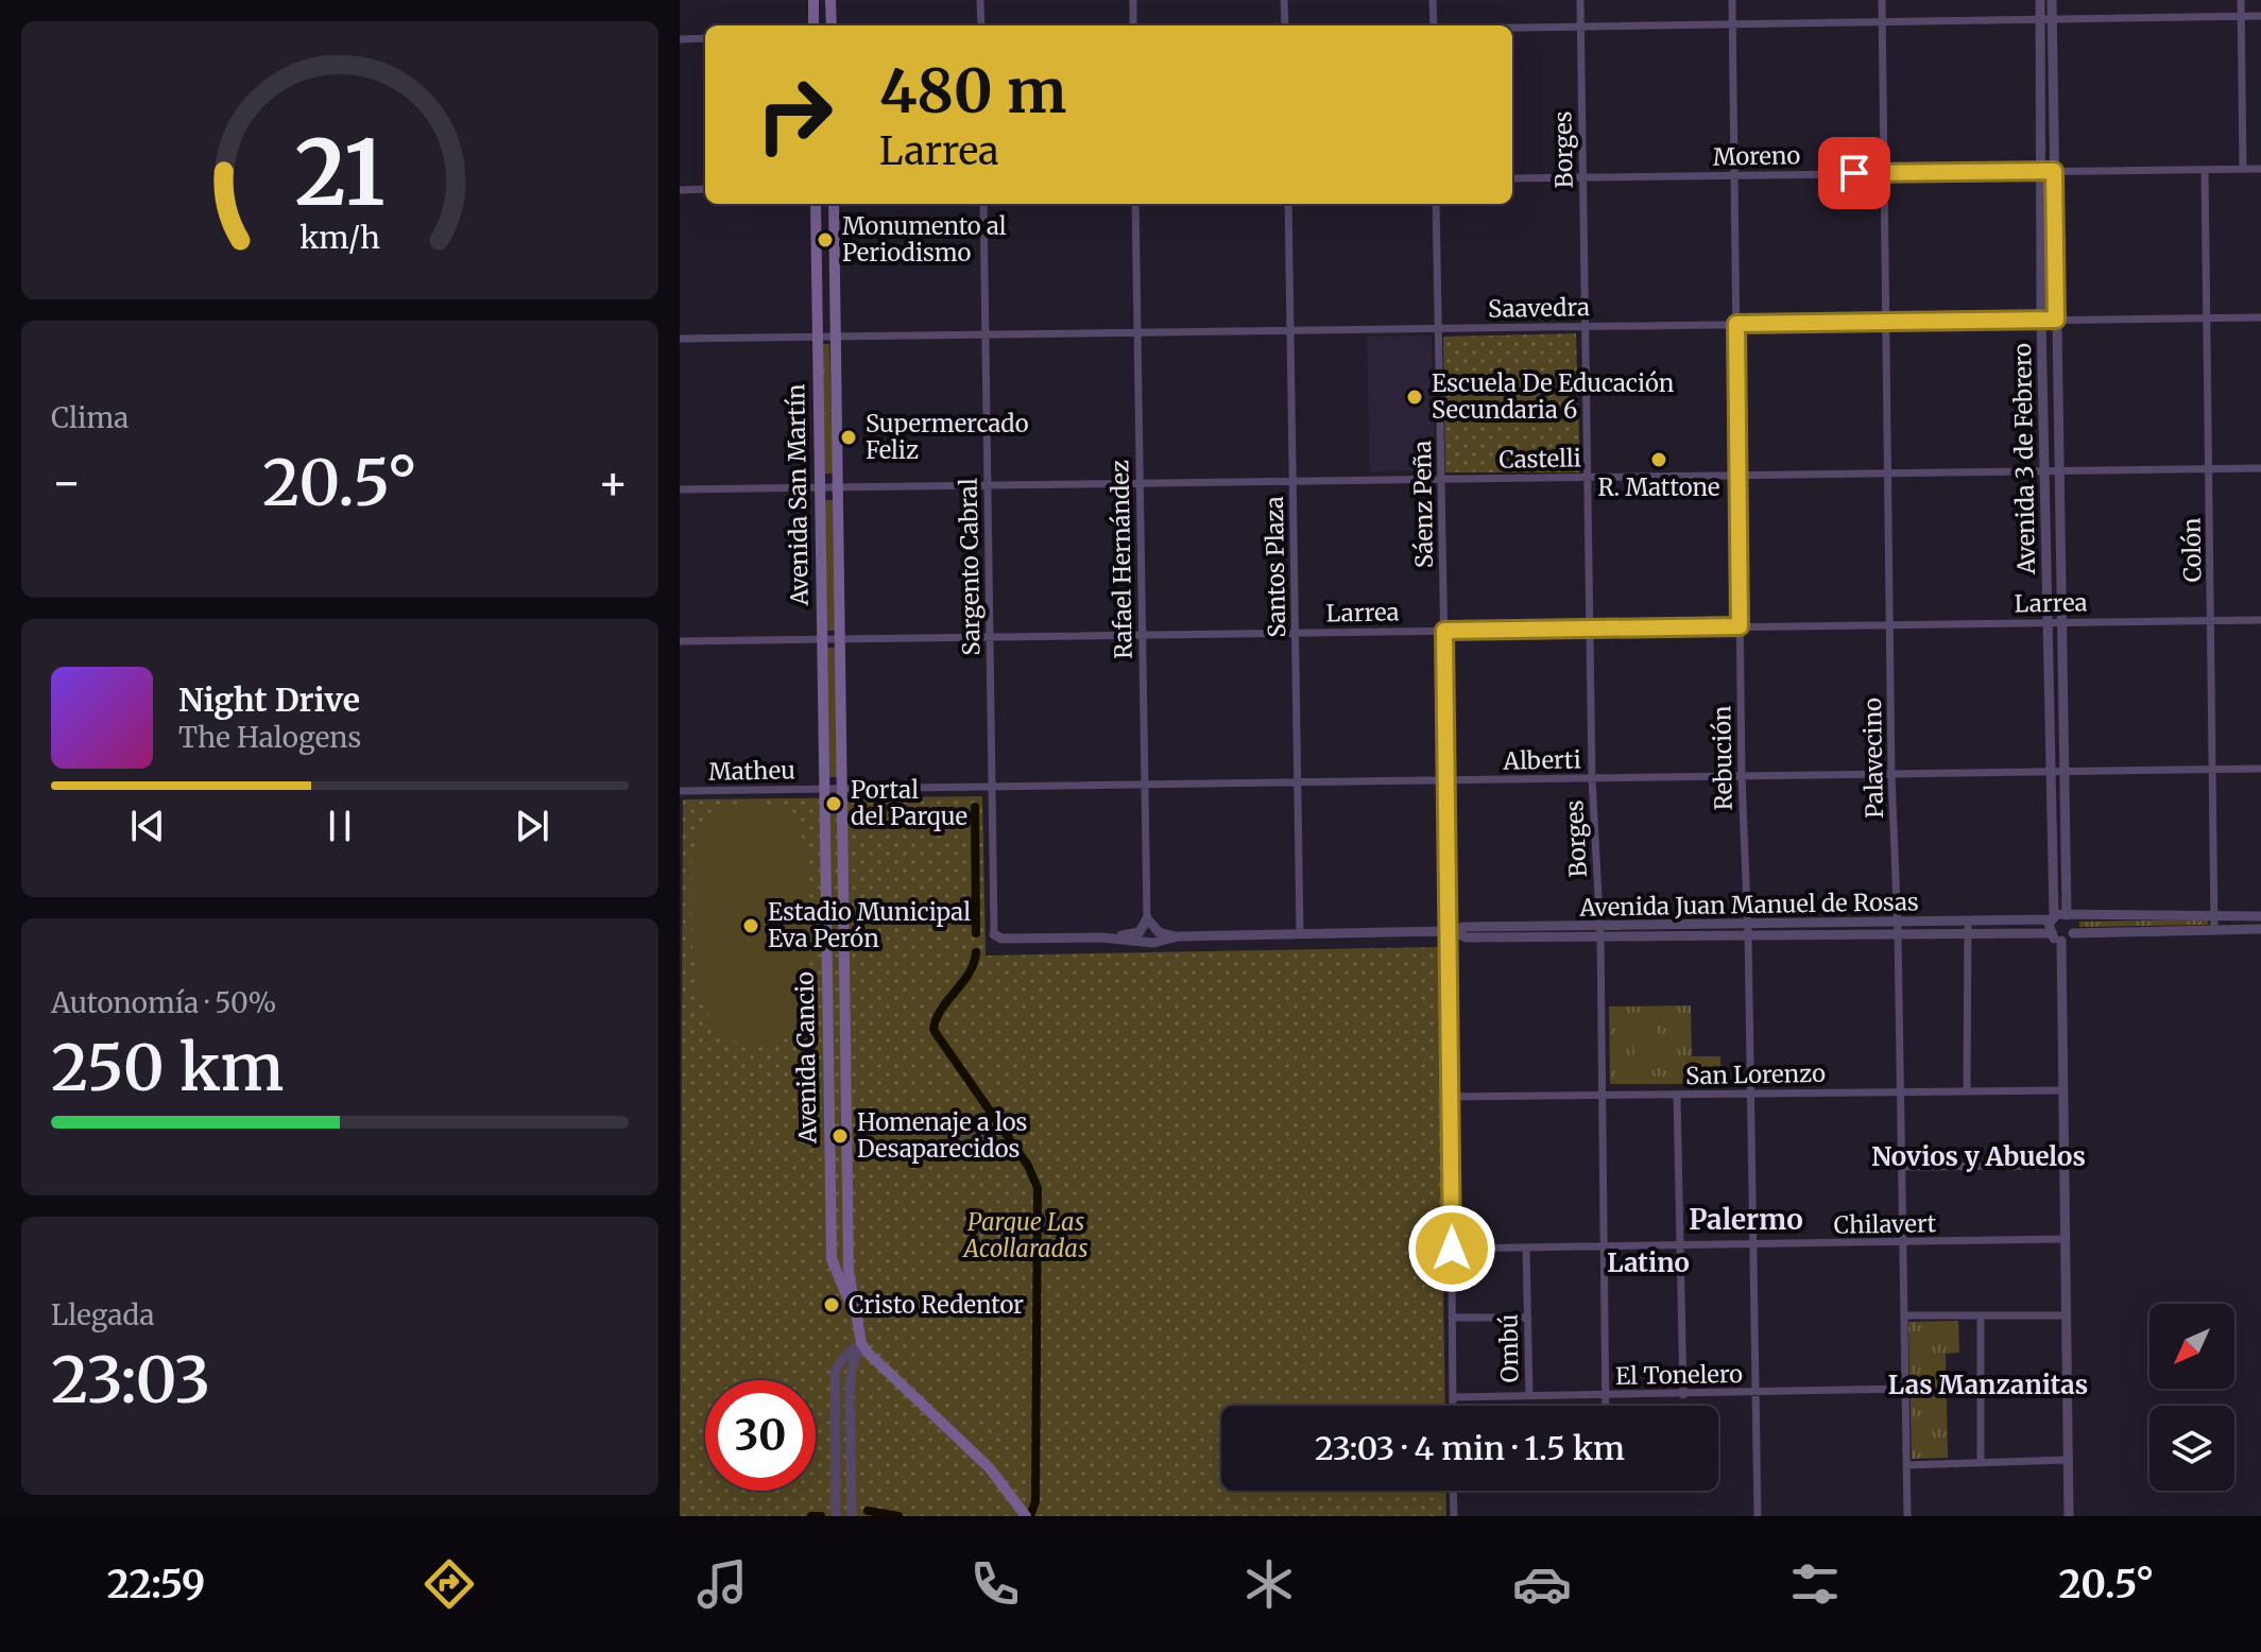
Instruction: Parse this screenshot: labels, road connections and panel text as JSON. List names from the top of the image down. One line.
{"streets":{"main road":["Avenida San Martín","Avenida Cancio"],"street":["Borges","Moreno","Saavedra","Castelli","Avenida 3 de Febrero","Sáenz Peña","Colón","Rafael Hernández","Sargento Cabral","Santos Plaza","Larrea","Rebución","Palavecino","Alberti","Matheu","Avenida Juan Manuel de Rosas","San Lorenzo","Chilavert","Ombú","El Tonelero"]},"crossings":[["Borges","Moreno"],["Borges","Saavedra"],["Borges","Castelli"],["Borges","Larrea"],["Borges","Alberti"],["Borges","Avenida Juan Manuel de Rosas"],["Borges","San Lorenzo"],["Borges","Chilavert"],["Borges","El Tonelero"],["Moreno","Avenida 3 de Febrero"],["Moreno","Colón"],["Moreno","Rebución"],["Moreno","Palavecino"],["Saavedra","Avenida 3 de Febrero"],["Saavedra","Avenida San Martín"],["Saavedra","Sáenz Peña"],["Saavedra","Colón"],["Saavedra","Rafael Hernández"],["Saavedra","Sargento Cabral"],["Saavedra","Santos Plaza"],["Saavedra","Rebución"],["Saavedra","Palavecino"],["Castelli","Avenida 3 de Febrero"],["Castelli","Avenida San Martín"],["Castelli","Sáenz Peña"],["Castelli","Colón"],["Castelli","Rafael Hernández"],["Castelli","Sargento Cabral"],["Castelli","Santos Plaza"],["Castelli","Rebución"],["Castelli","Palavecino"],["Avenida 3 de Febrero","Larrea"],["Avenida 3 de Febrero","Alberti"],["Avenida 3 de Febrero","Avenida Juan Manuel de Rosas"],["Avenida San Martín","Larrea"],["Avenida San Martín","Alberti"],["Avenida San Martín","Matheu"],["Avenida San Martín","Avenida Cancio"],["Sáenz Peña","Larrea"],["Sáenz Peña","Alberti"],["Sáenz Peña","Avenida Juan Manuel de Rosas"],["Sáenz Peña","San Lorenzo"],["Sáenz Peña","Chilavert"],["Sáenz Peña","El Tonelero"],["Colón","Larrea"],["Colón","Alberti"],["Rafael Hernández","Larrea"],["Rafael Hernández","Alberti"],["Sargento Cabral","Larrea"],["Sargento Cabral","Alberti"],["Sargento Cabral","Avenida Juan Manuel de Rosas"],["Santos Plaza","Larrea"],["Santos Plaza","Alberti"],["Santos Plaza","Avenida Juan Manuel de Rosas"],["Larrea","Rebución"],["Larrea","Palavecino"],["Rebución","Alberti"],["Rebución","Avenida Juan Manuel de Rosas"],["Rebución","San Lorenzo"],["Rebución","Chilavert"],["Rebución","El Tonelero"],["Palavecino","Alberti"],["Palavecino","Avenida Juan Manuel de Rosas"],["Palavecino","San Lorenzo"],["Palavecino","Chilavert"],["Palavecino","El Tonelero"],["Alberti","Matheu"],["Alberti","Avenida Cancio"],["Matheu","Avenida Cancio"],["Chilavert","Ombú"],["Ombú","El Tonelero"]],"districts":["Novios y Abuelos","Palermo","Latino","Las Manzanitas"],"parks":["Parque Las Acollaradas"],"places":["Monumento al Periodismo","Escuela De Educación Secundaria 6","Supermercado Feliz","R. Mattone","Portal del Parque","Estadio Municipal Eva Perón","Homenaje a los Desaparecidos","Cristo Redentor"],"north":"bottom left","page":{"turn":["480 m","Larrea"],"tile":["Clima",["Autonomía · 50%","250 km"],["Llegada","23:03"]],"heat":["−","20.5°","+"],"song":["Night Drive","The Halogens"],"limit":"30","trip":"23:03 · 4 min · 1.5 km","tabs":["22:59","20.5°"],"gauge":["21","km/h"]}}
